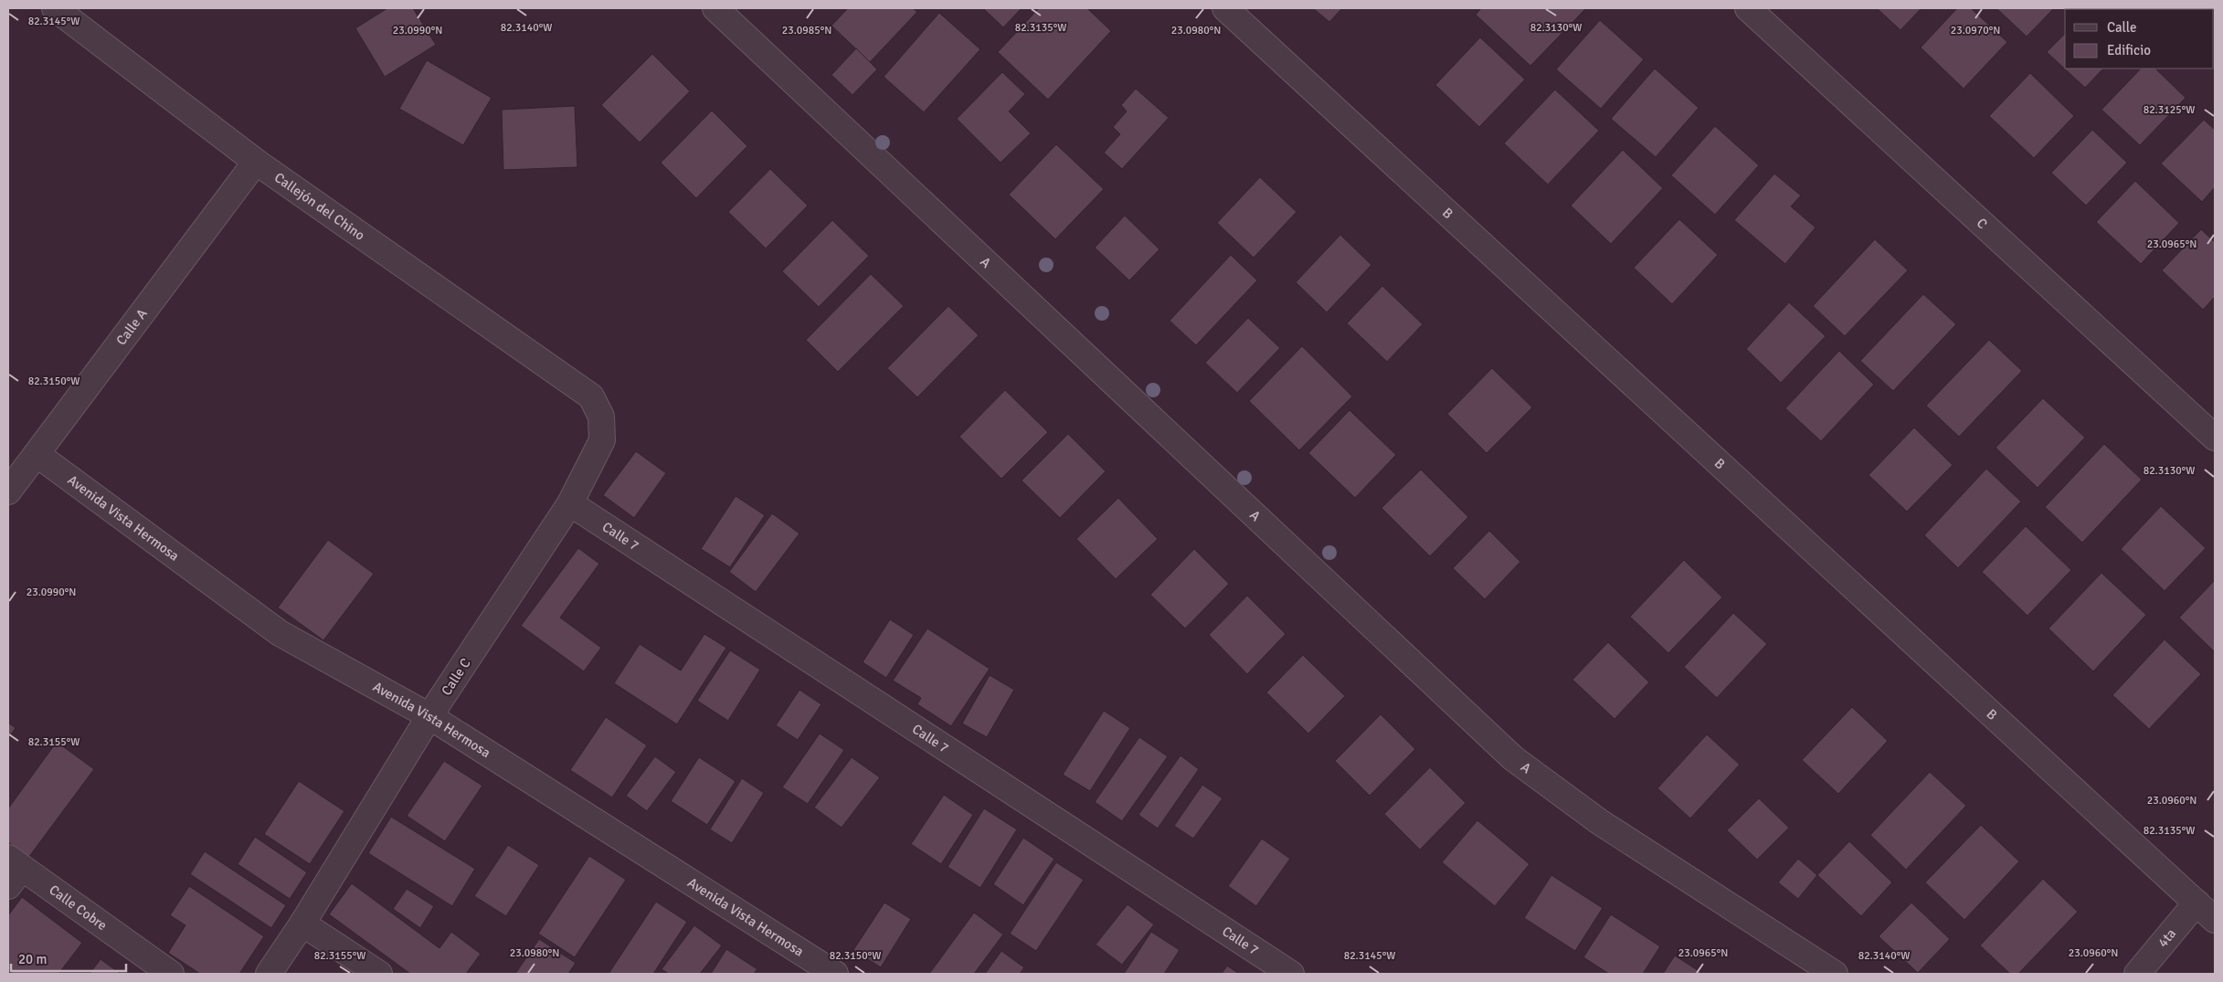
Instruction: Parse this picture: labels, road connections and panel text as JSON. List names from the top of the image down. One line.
{"streets":{"street":["Callejón del Chino","B","C","A","Calle A","Avenida Vista Hermosa","Calle 7","Calle C","Calle Cobre","4ta"]},"crossings":[["Callejón del Chino","Calle A"],["Callejón del Chino","Calle C"],["B","4ta"],["Calle A","Avenida Vista Hermosa"],["Avenida Vista Hermosa","Calle C"],["Calle 7","Calle C"]],"legend":["Calle","Edificio"],"scale_bar":"20 m","coordinates":["82.3145°W","82.3140°W","82.3135°W","82.3130°W","23.0990°N","23.0985°N","23.0980°N","23.0970°N","82.3125°W","23.0965°N","82.3150°W","82.3155°W","23.0960°N"]}
